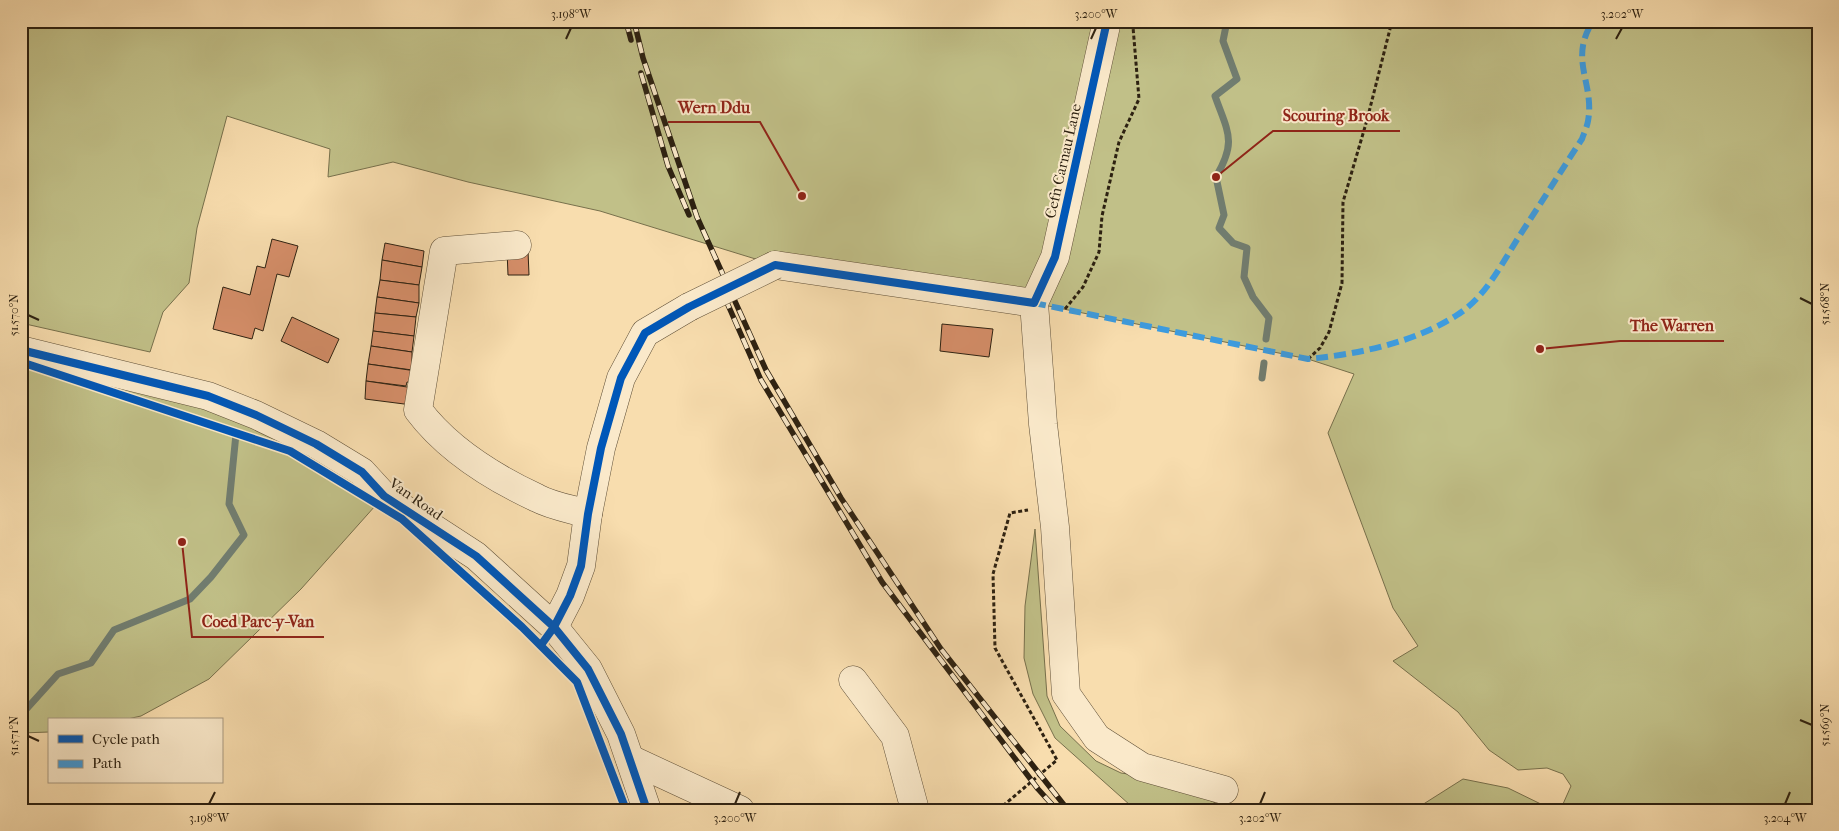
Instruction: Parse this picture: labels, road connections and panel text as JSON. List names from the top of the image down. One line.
{"streets":{"street":["Cefn Carnau Lane","Van Road"]},"places":["Scouring Brook","Wern Ddu","The Warren","Coed Parc-y-Van"],"legend":["Cycle path","Path"],"coordinates":["3.198°W","3.200°W","3.202°W","51.568°N","51.570°N","51.569°N","51.571°N","3.204°W"]}
